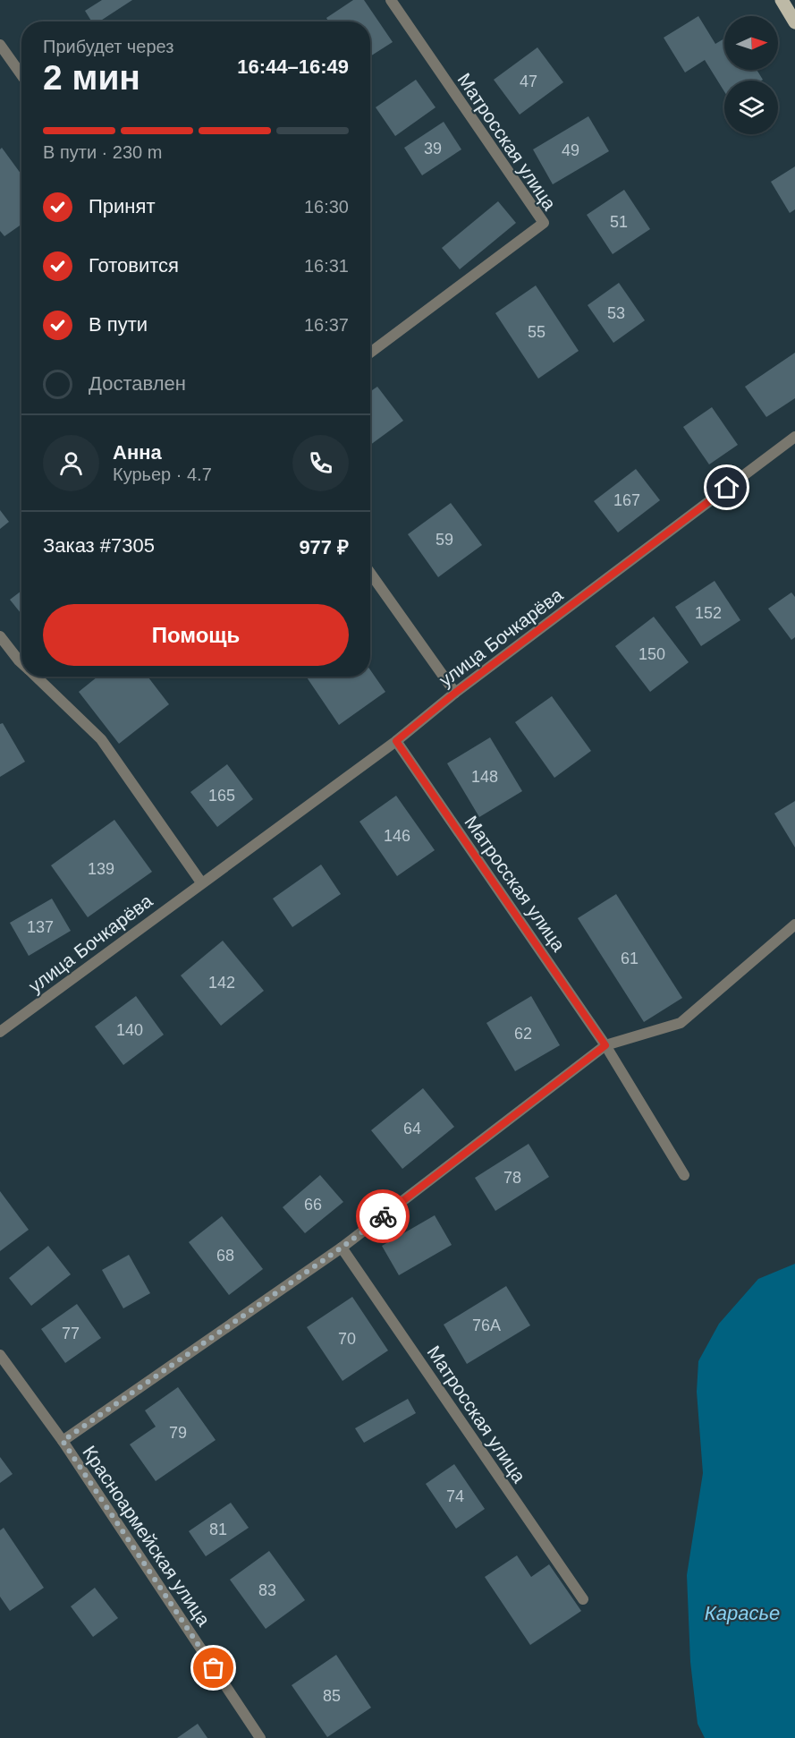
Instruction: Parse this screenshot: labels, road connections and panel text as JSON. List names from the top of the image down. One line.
{"streets":{"street":["Матросская улица","улица Бочкарёва","Красноармейская улица"]},"crossings":[["Матросская улица","улица Бочкарёва"]],"water":["Карасье"],"house_numbers":["47","39","49","51","53","55","167","59","152","150","148","165","146","139","137","61","142","140","62","64","78","66","68","76А","77","70","79","74","81","83","85"],"north":"right","page":{"heading":["2 мин","Прибудет через","16:44–16:49"],"panel":["Анна","Курьер · 4.7","Заказ #7305","977 ₽"],"bar":"В пути · 230 m","list":[["Принят","16:30"],["Готовится","16:31"],["В пути","16:37"],"Доставлен"],"buttons":"Помощь"}}
